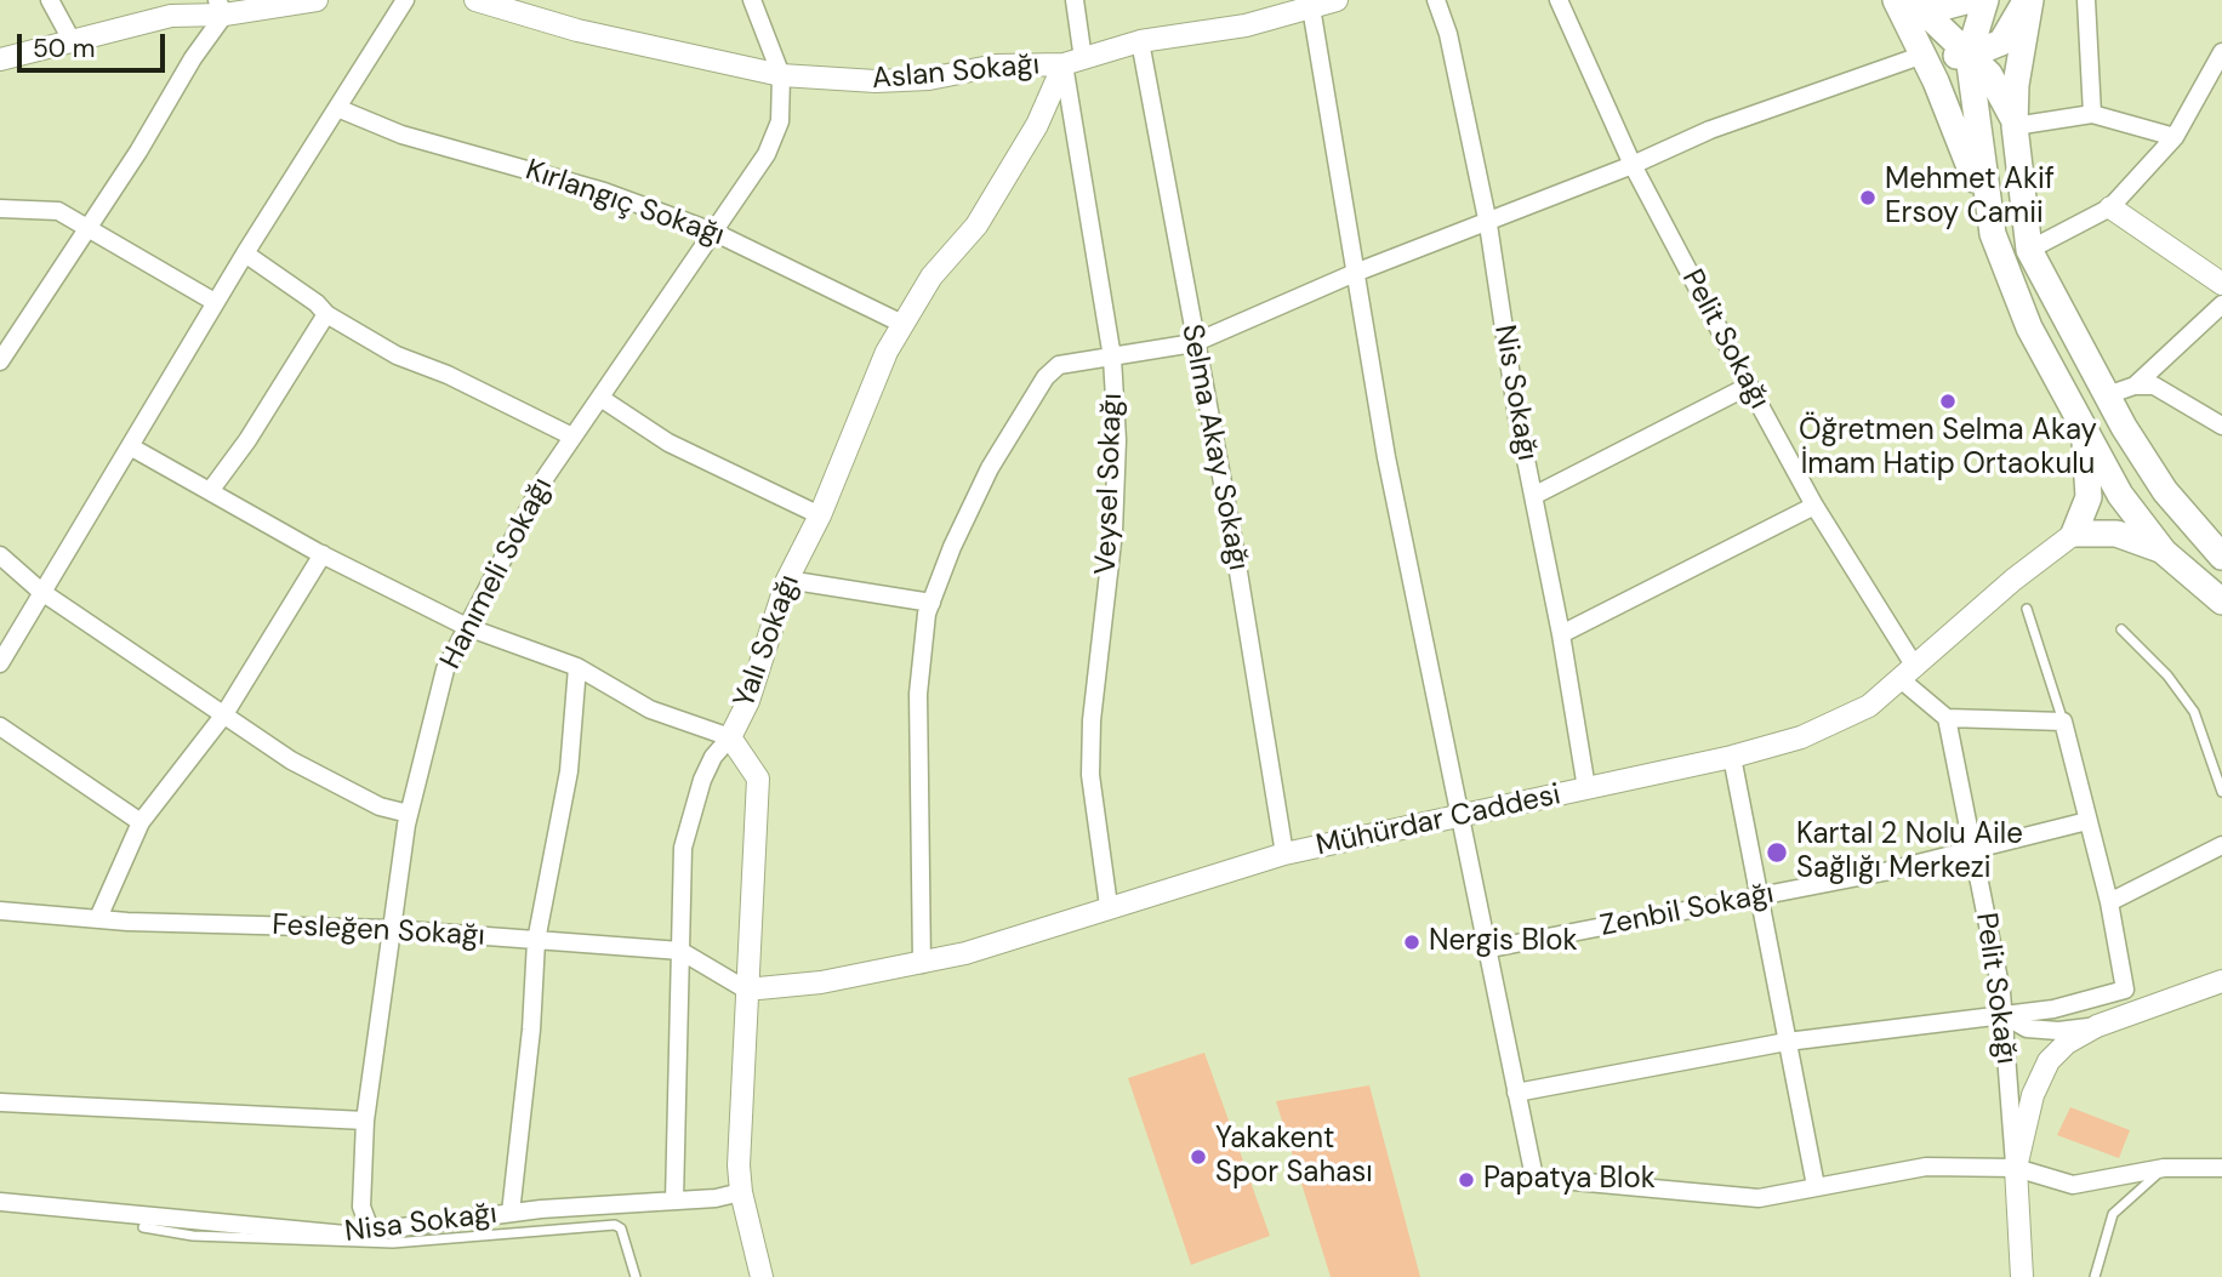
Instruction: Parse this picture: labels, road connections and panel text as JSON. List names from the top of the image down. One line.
{"streets":{"street":["Aslan Sokağı","Kırlangıç Sokağı","Pelit Sokağı","Nis Sokağı","Selma Akay Sokağı","Veysel Sokağı","Hanımeli Sokağı","Yalı Sokağı","Mühürdar Caddesi","Zenbil Sokağı","Fesleğen Sokağı","Nisa Sokağı"]},"crossings":[["Aslan Sokağı","Selma Akay Sokağı"],["Aslan Sokağı","Veysel Sokağı"],["Aslan Sokağı","Hanımeli Sokağı"],["Aslan Sokağı","Yalı Sokağı"],["Kırlangıç Sokağı","Hanımeli Sokağı"],["Kırlangıç Sokağı","Yalı Sokağı"],["Pelit Sokağı","Mühürdar Caddesi"],["Pelit Sokağı","Zenbil Sokağı"],["Nis Sokağı","Mühürdar Caddesi"],["Selma Akay Sokağı","Mühürdar Caddesi"],["Veysel Sokağı","Yalı Sokağı"],["Veysel Sokağı","Mühürdar Caddesi"],["Hanımeli Sokağı","Fesleğen Sokağı"],["Hanımeli Sokağı","Nisa Sokağı"],["Yalı Sokağı","Mühürdar Caddesi"],["Yalı Sokağı","Fesleğen Sokağı"],["Yalı Sokağı","Nisa Sokağı"],["Mühürdar Caddesi","Fesleğen Sokağı"]],"places":["Mehmet Akif Ersoy Camii","Öğretmen Selma Akay İmam Hatip Ortaokulu","Kartal 2 Nolu Aile Sağlığı Merkezi","Nergis Blok","Yakakent Spor Sahası","Papatya Blok"],"scale_bar":"50 m"}
